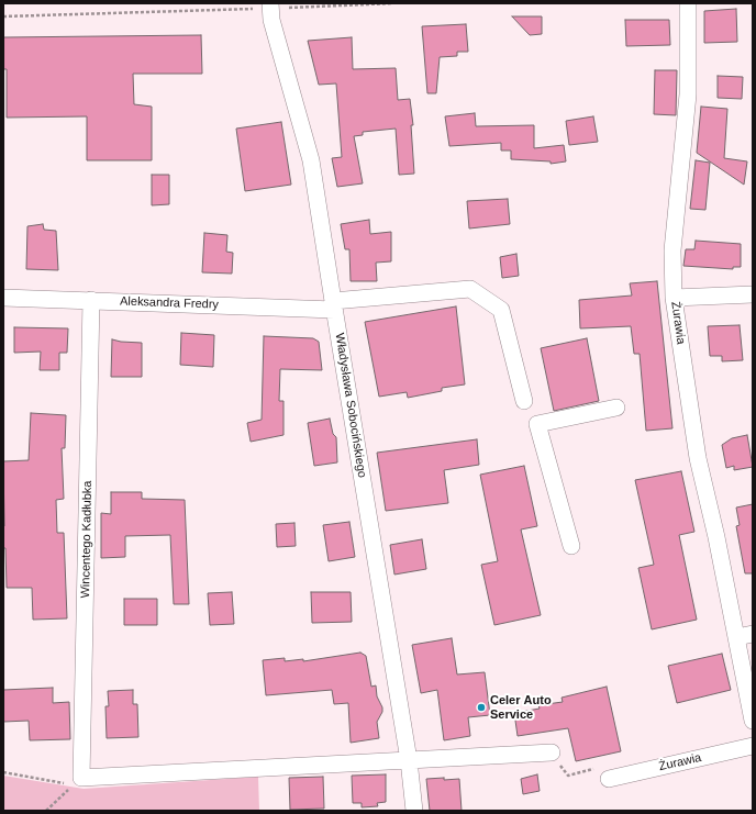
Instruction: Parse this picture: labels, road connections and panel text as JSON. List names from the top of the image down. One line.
{"streets":{"street":["Aleksandra Fredry","Żurawia","Władysława Sobocińskiego","Wincentego Kadłubka"]},"crossings":[["Aleksandra Fredry","Władysława Sobocińskiego"],["Aleksandra Fredry","Wincentego Kadłubka"]],"places":["Celer Auto Service"]}
